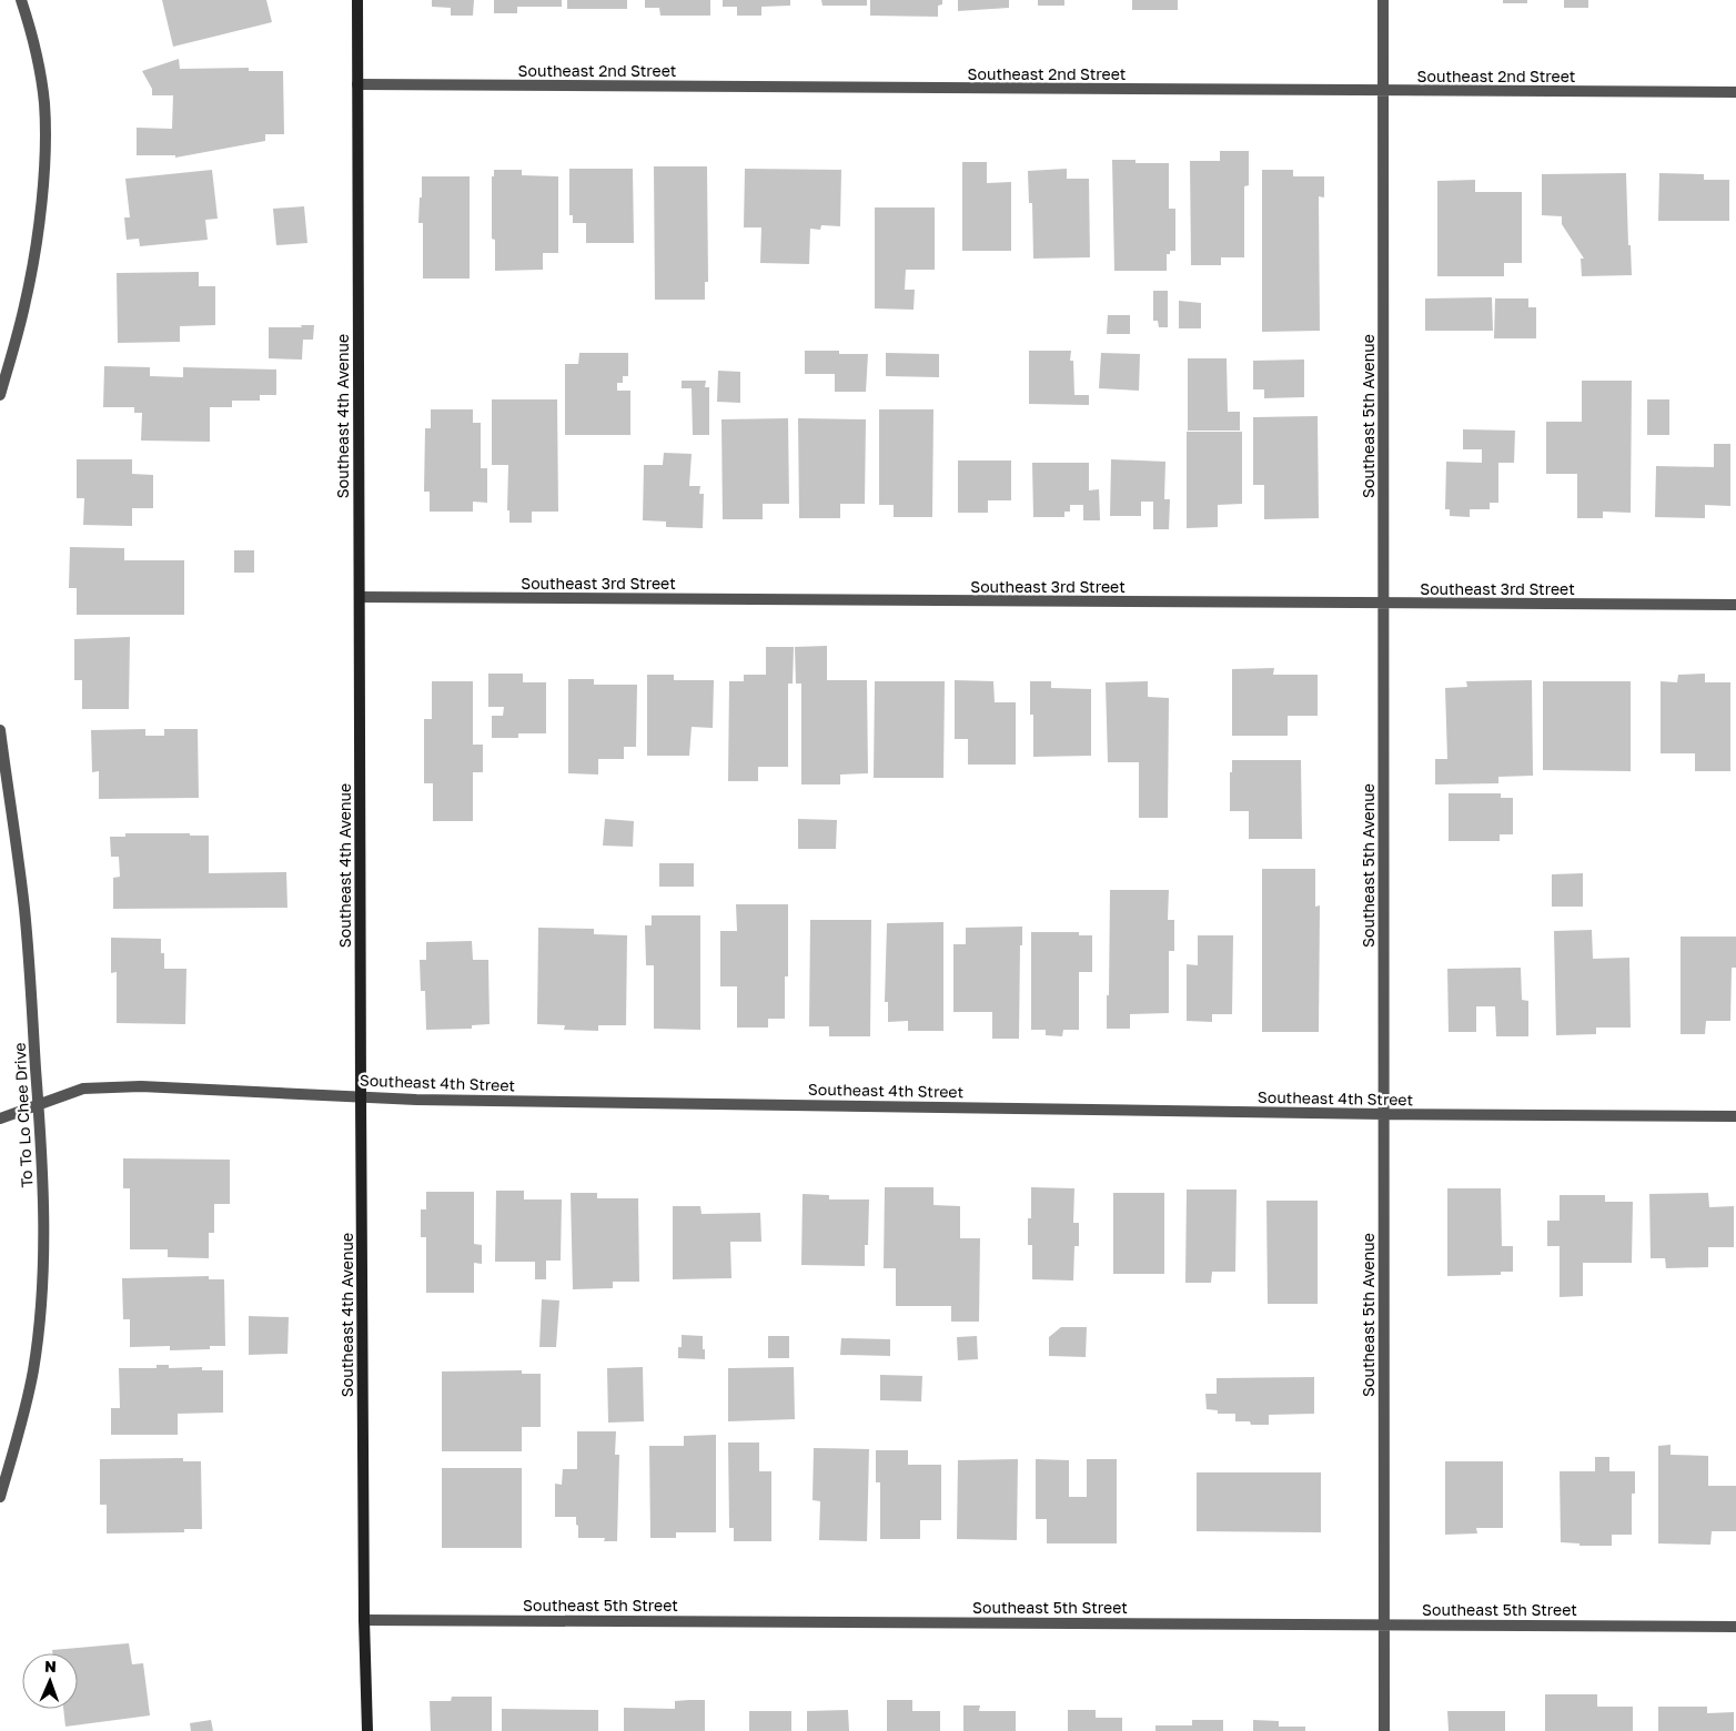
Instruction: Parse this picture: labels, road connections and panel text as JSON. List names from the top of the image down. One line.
{"streets":{"main road":["Southeast 4th Avenue"],"street":["Southeast 2nd Street","Southeast 5th Avenue","Southeast 3rd Street","Southeast 4th Street","To To Lo Chee Drive","Southeast 5th Street"]},"crossings":[["Southeast 2nd Street","Southeast 4th Avenue"],["Southeast 2nd Street","Southeast 5th Avenue"],["Southeast 4th Avenue","Southeast 3rd Street"],["Southeast 4th Avenue","Southeast 4th Street"],["Southeast 4th Avenue","Southeast 5th Street"],["Southeast 5th Avenue","Southeast 3rd Street"],["Southeast 5th Avenue","Southeast 4th Street"],["Southeast 5th Avenue","Southeast 5th Street"],["Southeast 4th Street","To To Lo Chee Drive"]],"north":"top"}
